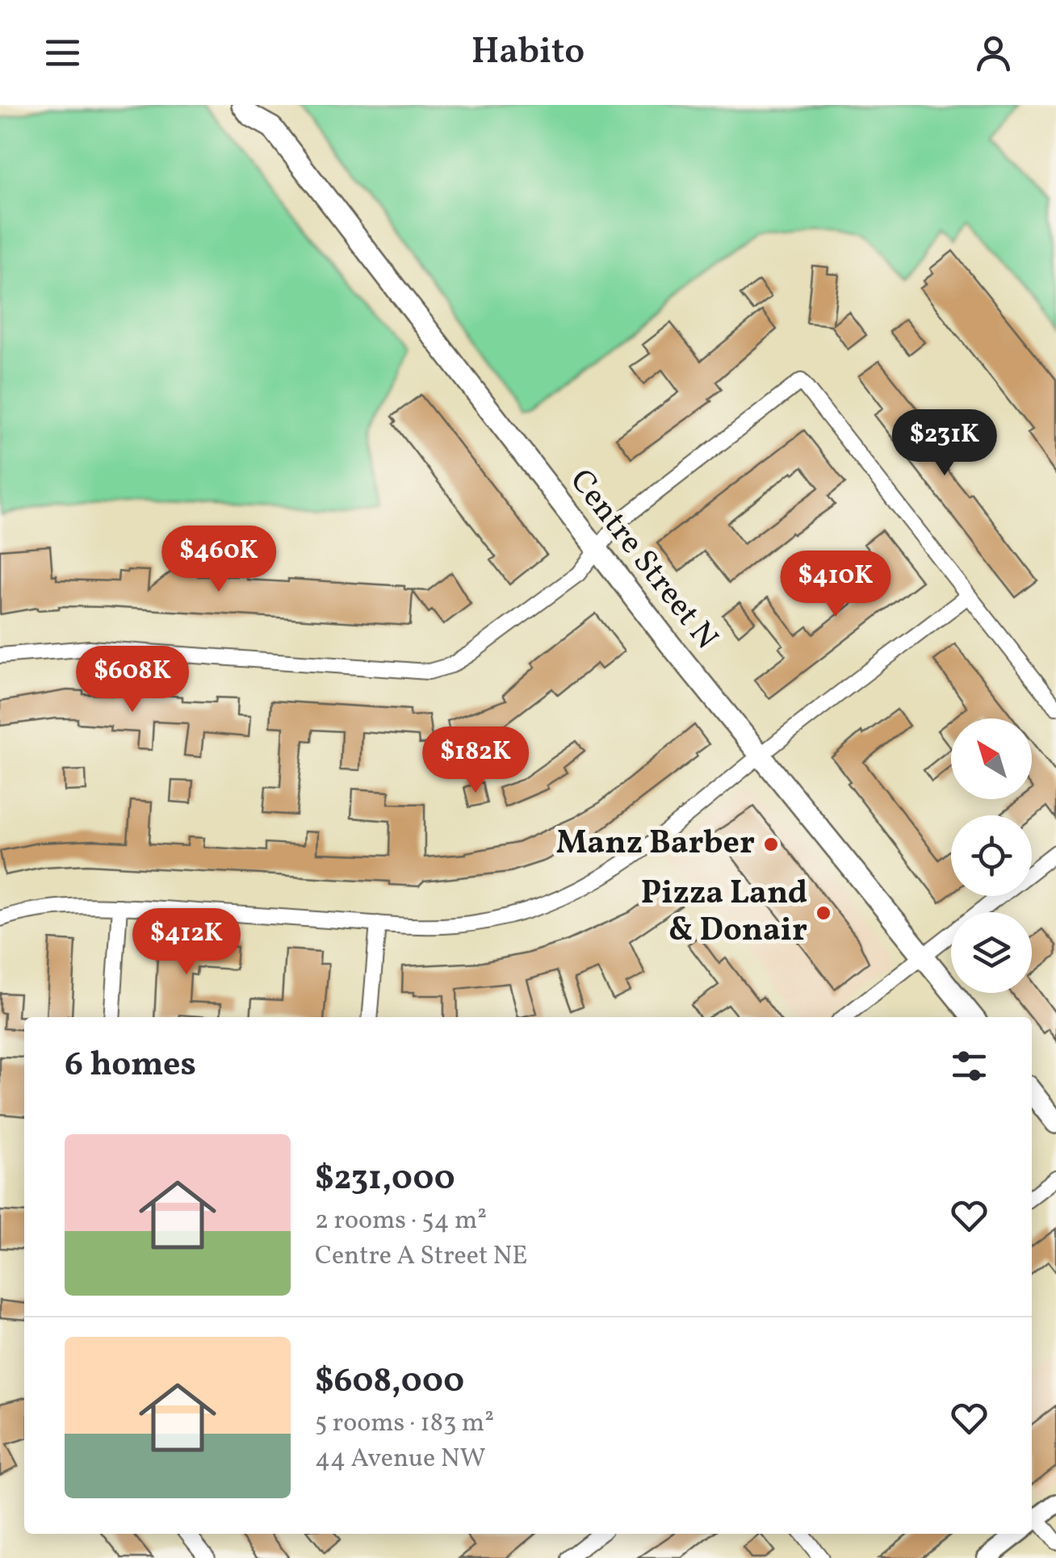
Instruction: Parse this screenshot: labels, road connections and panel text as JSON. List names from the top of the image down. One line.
{"streets":{"main road":["Centre Street N"]},"places":["Manz Barber","Pizza Land & Donair"],"north":"top left","page":{"header":"Habito","price":["$231K","$460K","$410K","$608K","$182K","$412K"],"heading":"6 homes","list":[{"name":"$231,000","note":"2 rooms · 54 m² · Centre A Street NE"},{"name":"$608,000","note":"5 rooms · 183 m² · 44 Avenue NW"}]}}
